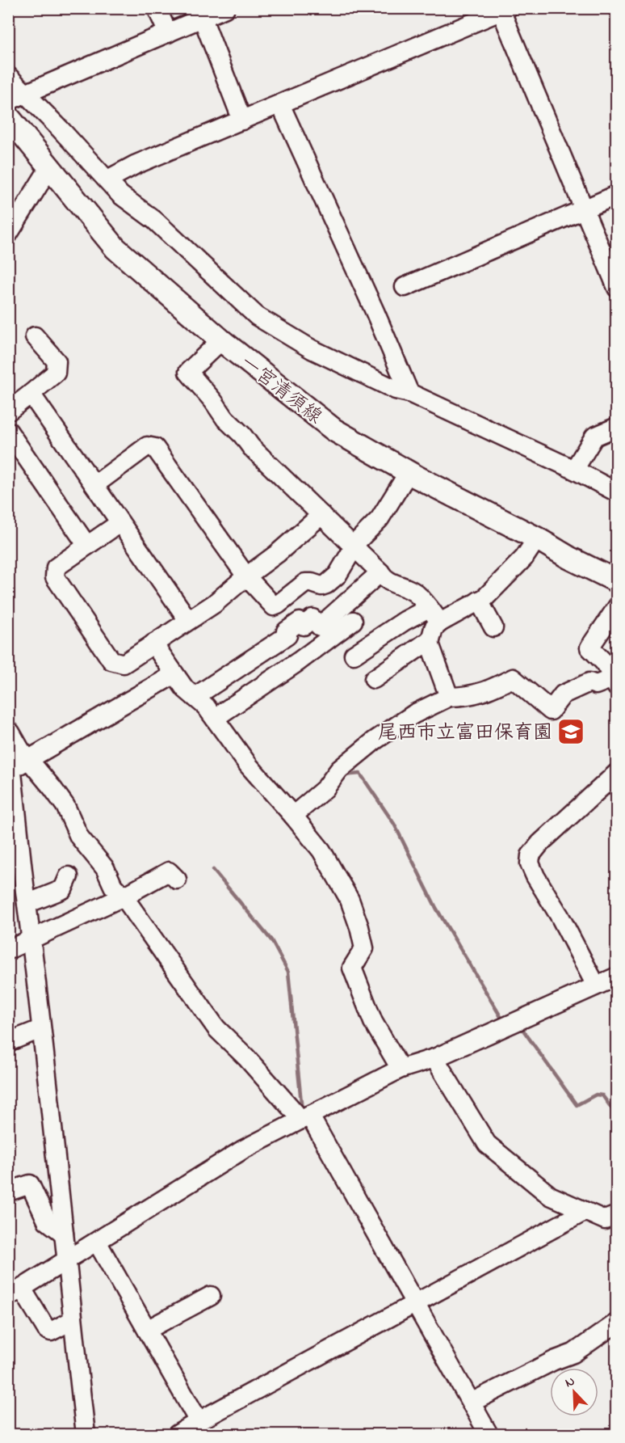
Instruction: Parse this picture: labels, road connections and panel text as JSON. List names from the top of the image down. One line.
{"streets":{"main road":["一宮清須線"]},"places":{"school or university":["尾西市立富田保育園"]},"north":"top left"}
